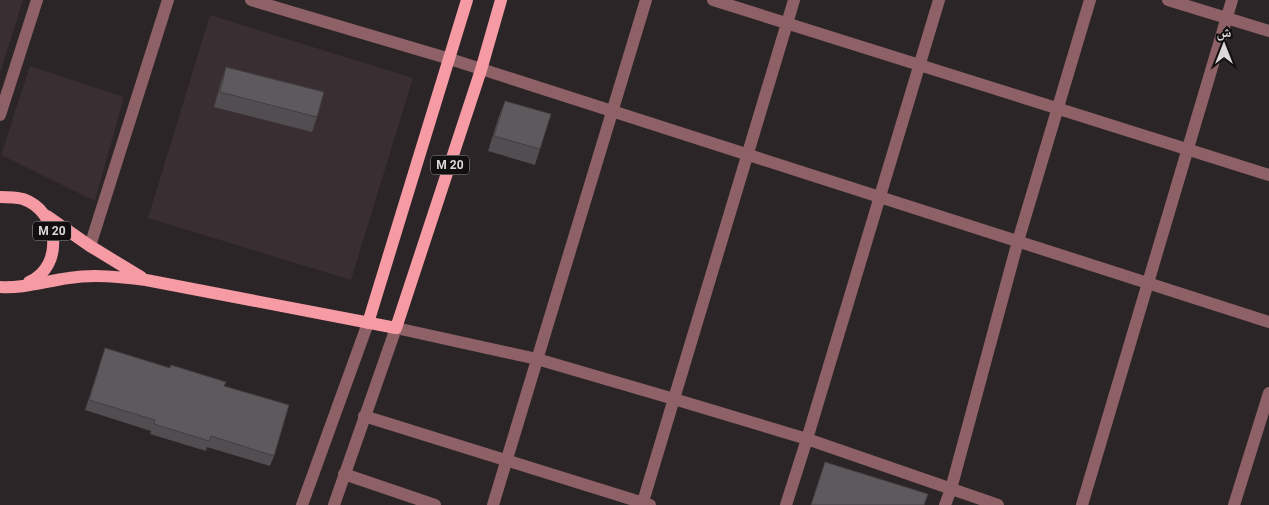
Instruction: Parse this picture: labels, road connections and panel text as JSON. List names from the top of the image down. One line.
{"streets":{"main road":["M 20"]},"north":"top"}
